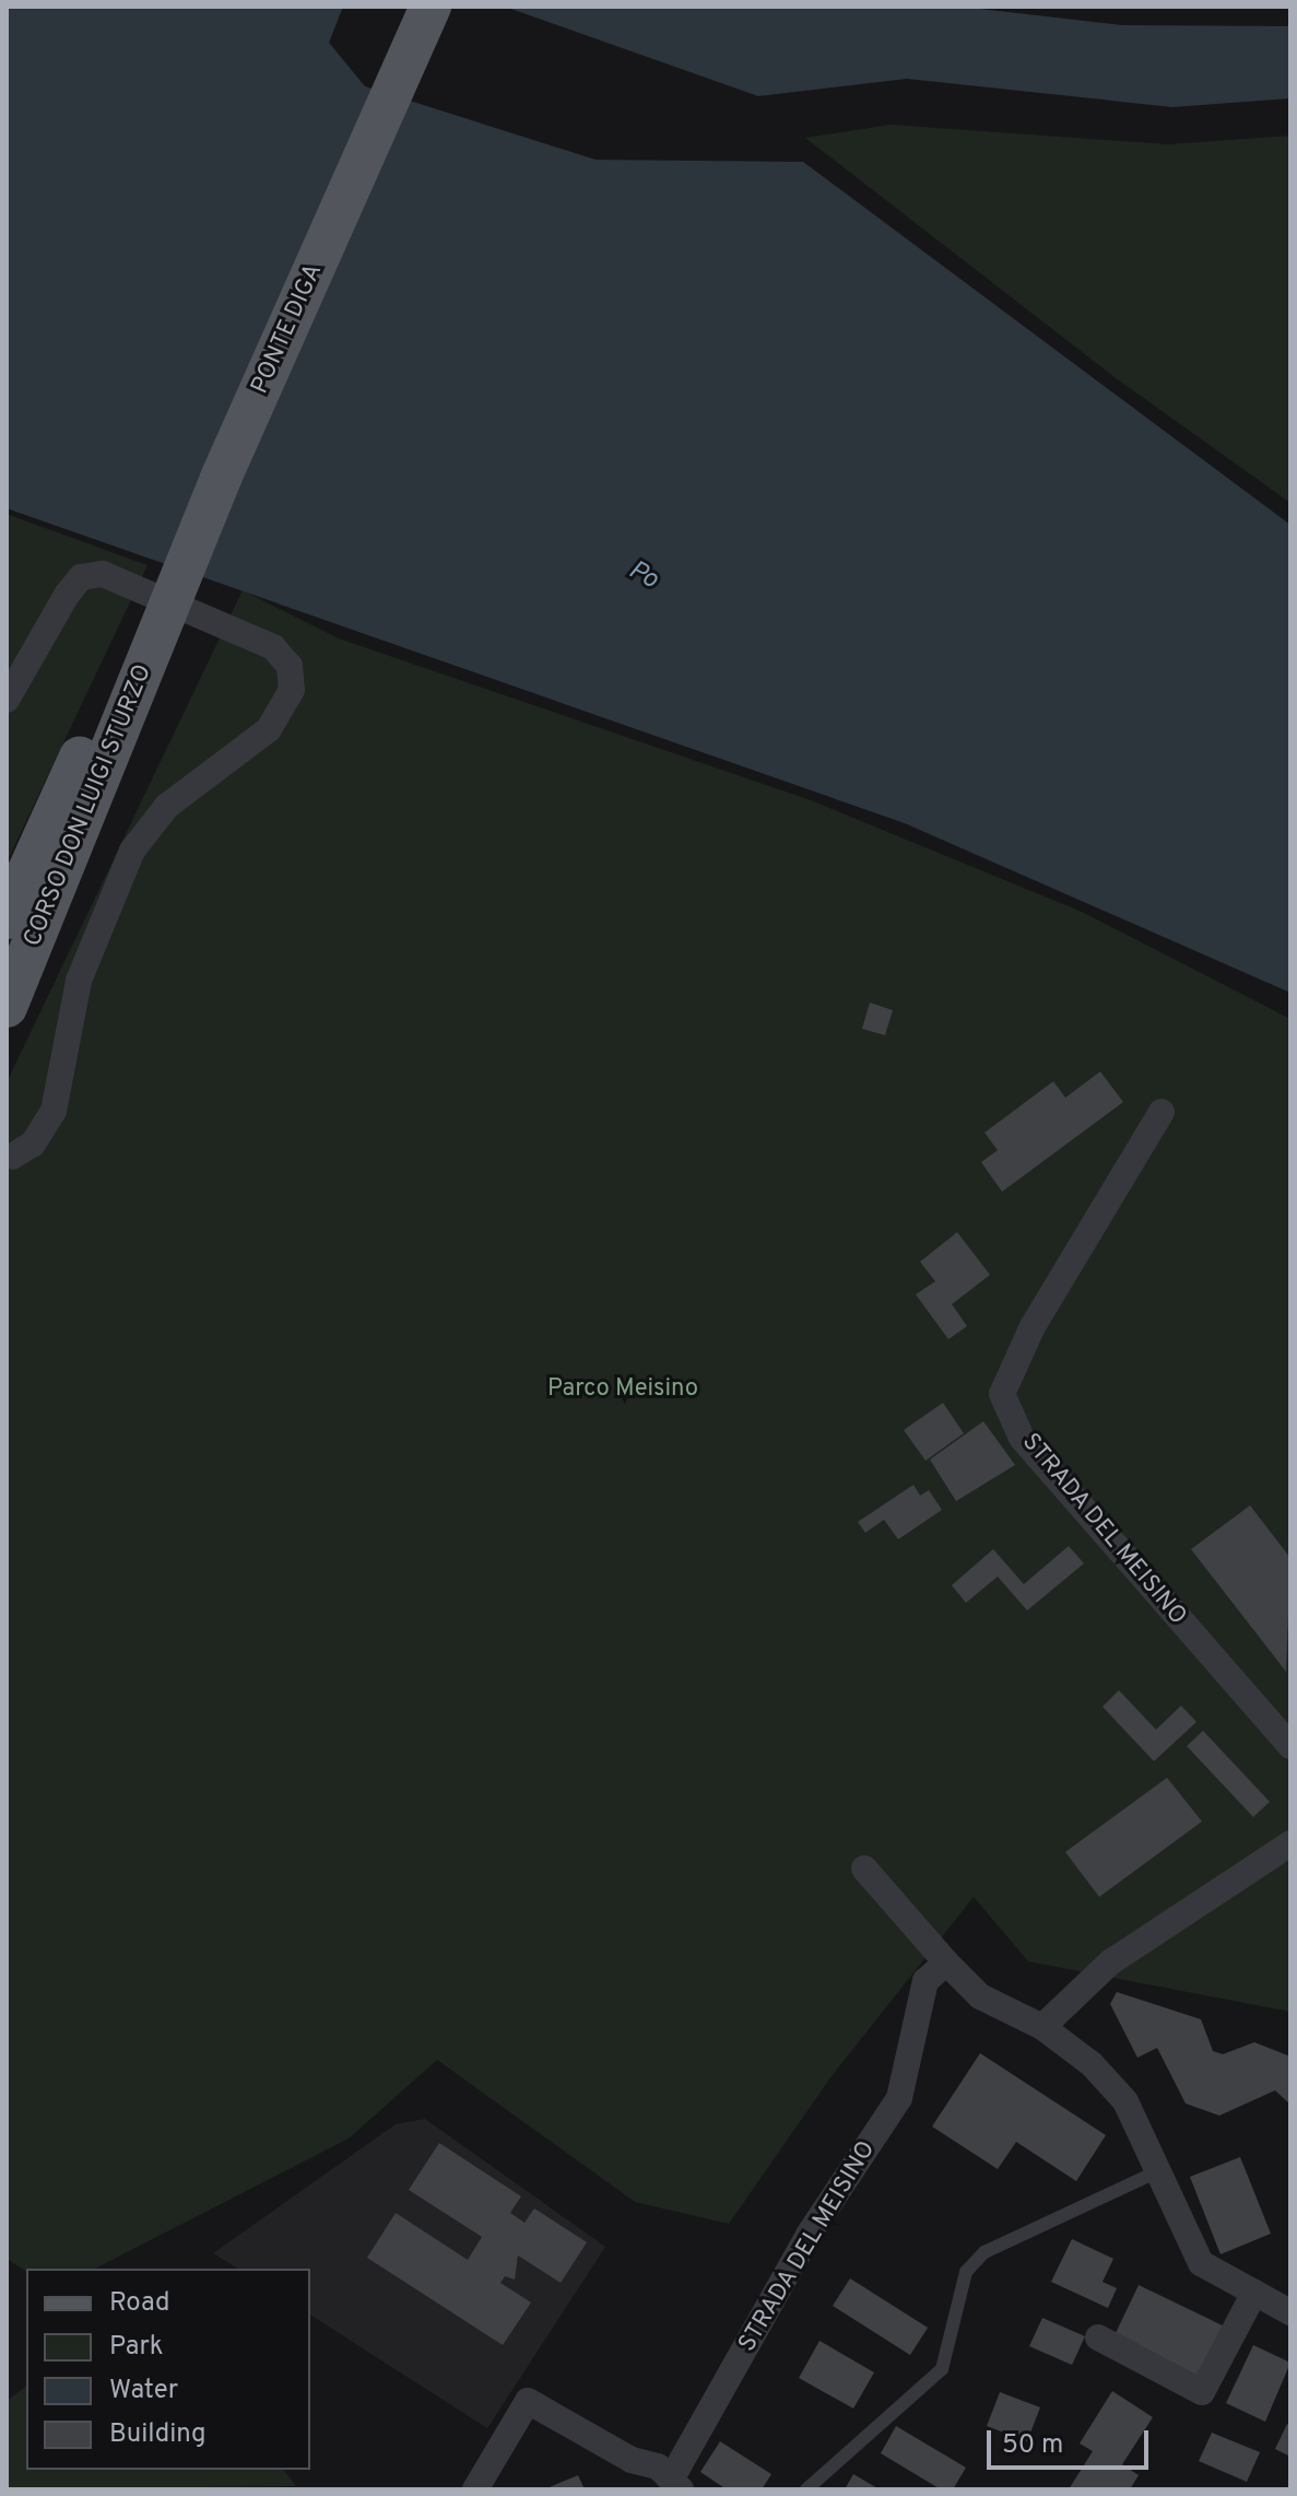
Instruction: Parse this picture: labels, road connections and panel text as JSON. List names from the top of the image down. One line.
{"streets":{"main road":["PONTE DIGA","CORSO DON LUIGI STURZO"],"street":["STRADA DEL MEISINO"]},"crossings":[["PONTE DIGA","CORSO DON LUIGI STURZO"]],"water":["Po"],"parks":["Parco Meisino"],"legend":["Road","Park","Water","Building"],"scale_bar":"50 m"}
